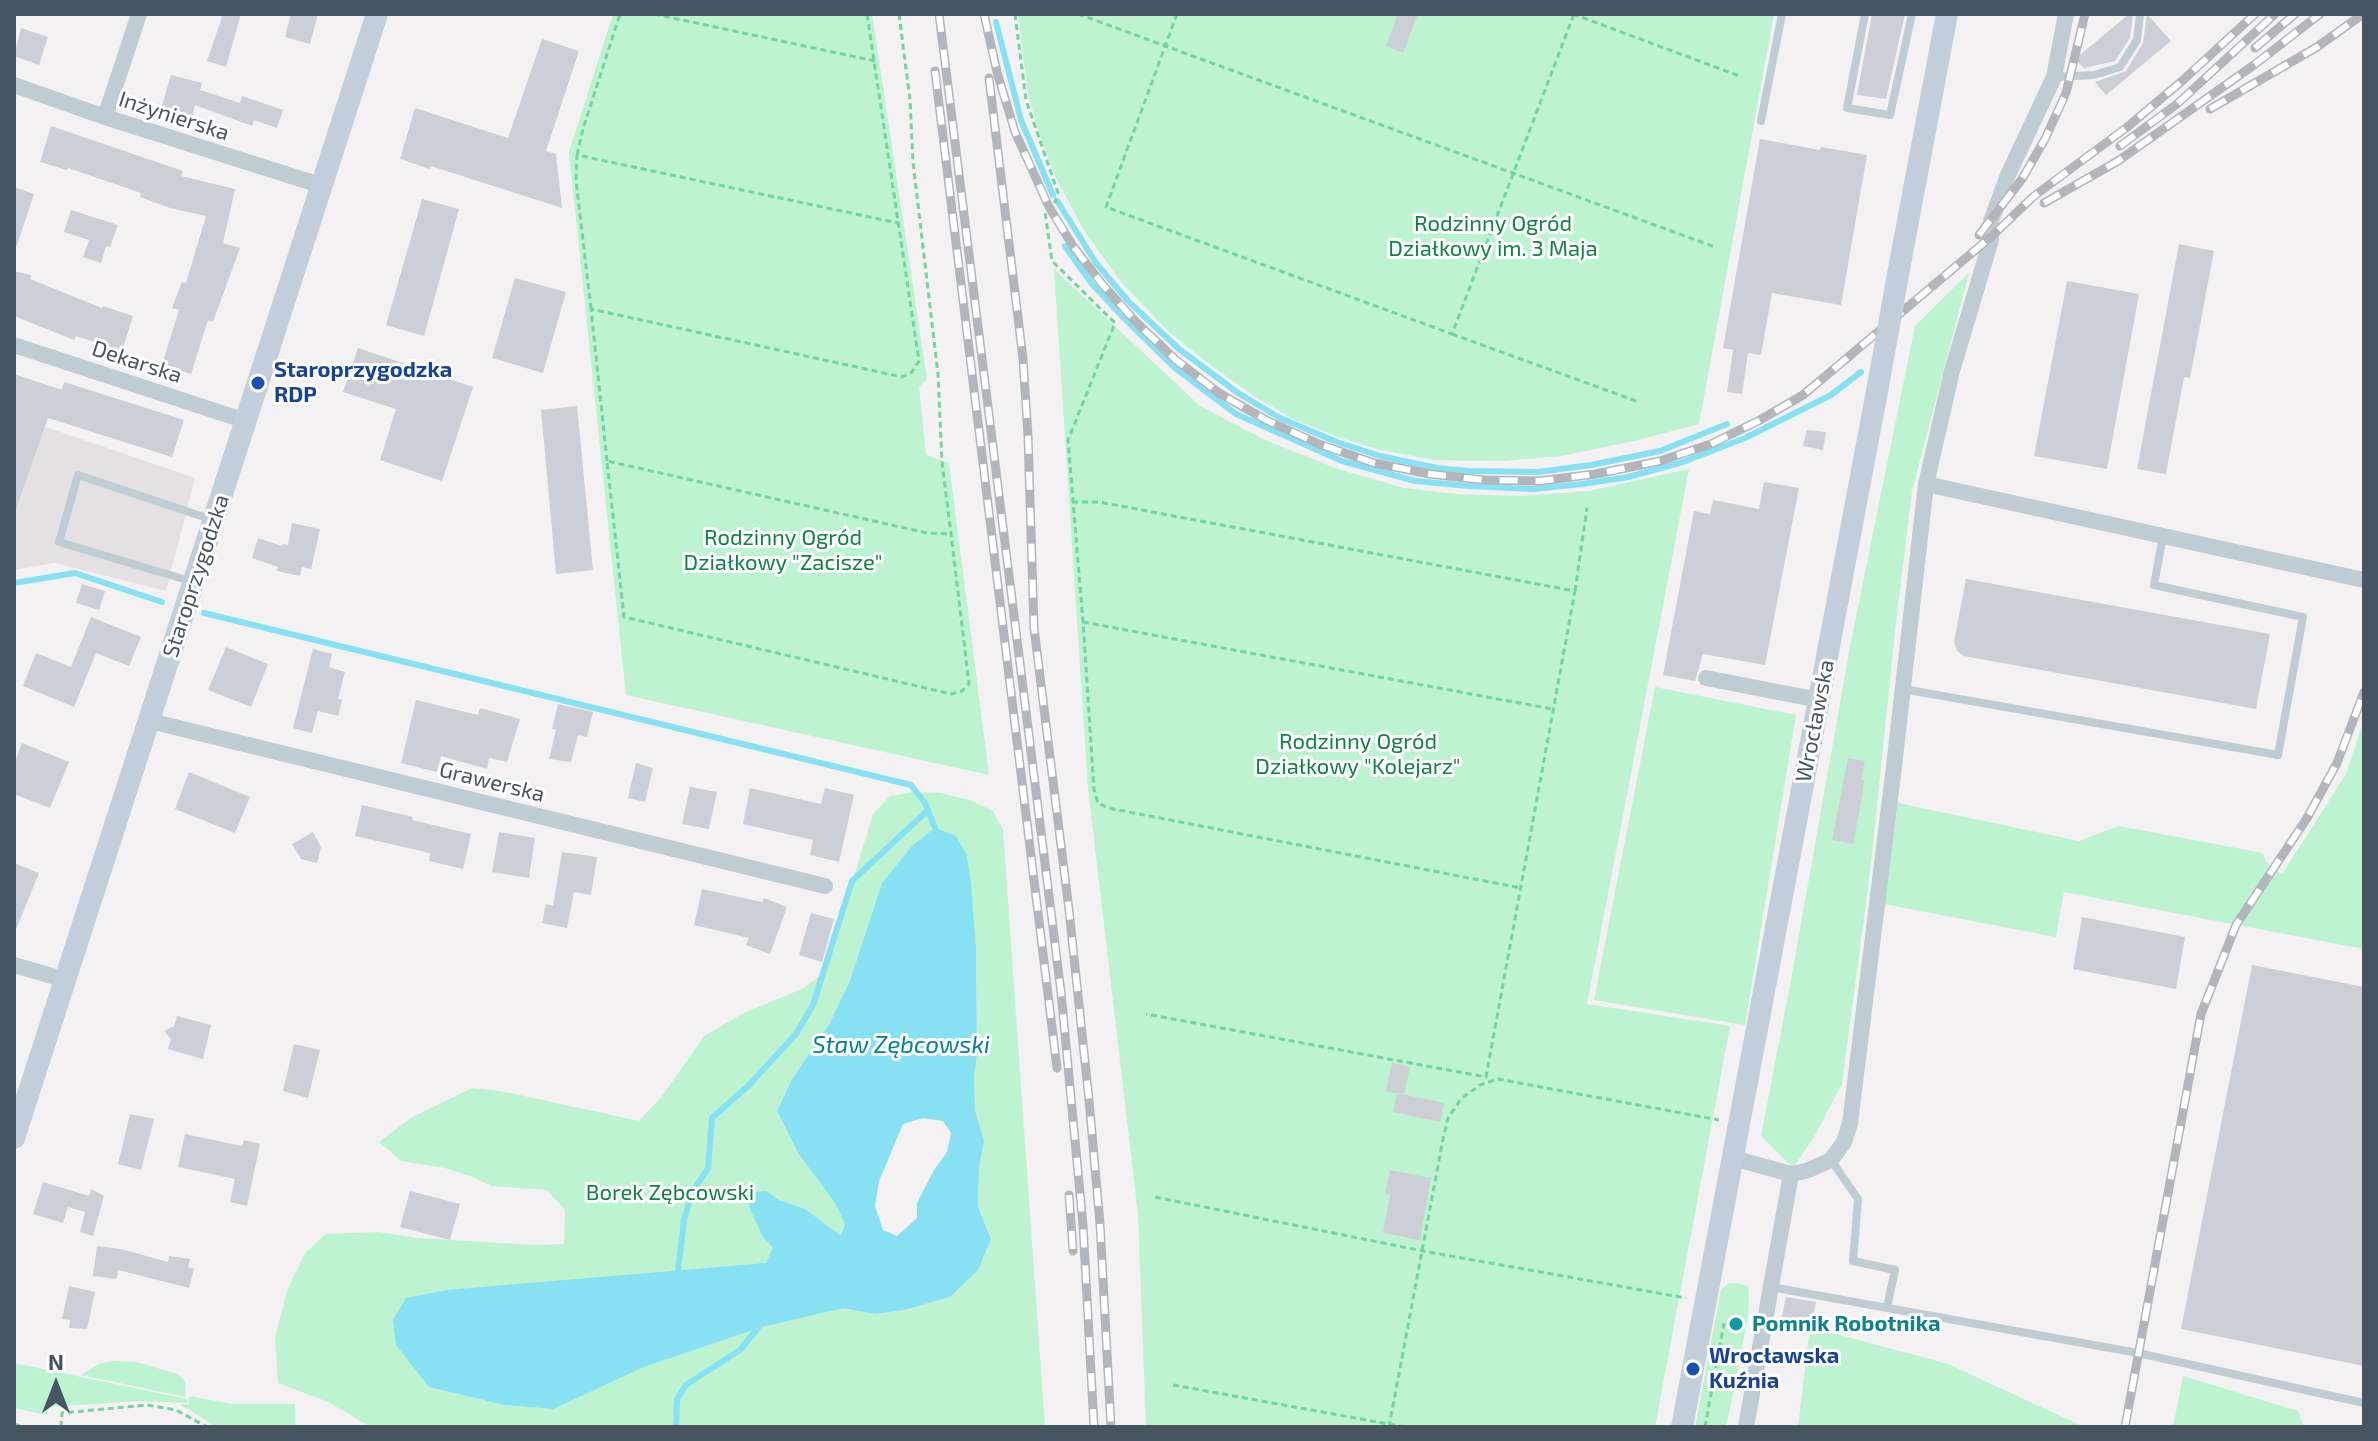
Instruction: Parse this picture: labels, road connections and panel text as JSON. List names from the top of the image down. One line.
{"streets":{"main road":["Staroprzygodzka","Wrocławska"],"street":["Inżynierska","Dekarska","Grawerska"]},"crossings":[["Inżynierska","Staroprzygodzka"],["Dekarska","Staroprzygodzka"],["Staroprzygodzka","Grawerska"]],"water":["Staw Zębcowski"],"parks":["Rodzinny Ogród Działkowy im. 3 Maja","Rodzinny Ogród Działkowy \"Zacisze\"","Rodzinny Ogród Działkowy \"Kolejarz\"","Borek Zębcowski"],"places":["Staroprzygodzka RDP","Pomnik Robotnika","Wrocławska Kuźnia"],"north":"top"}
